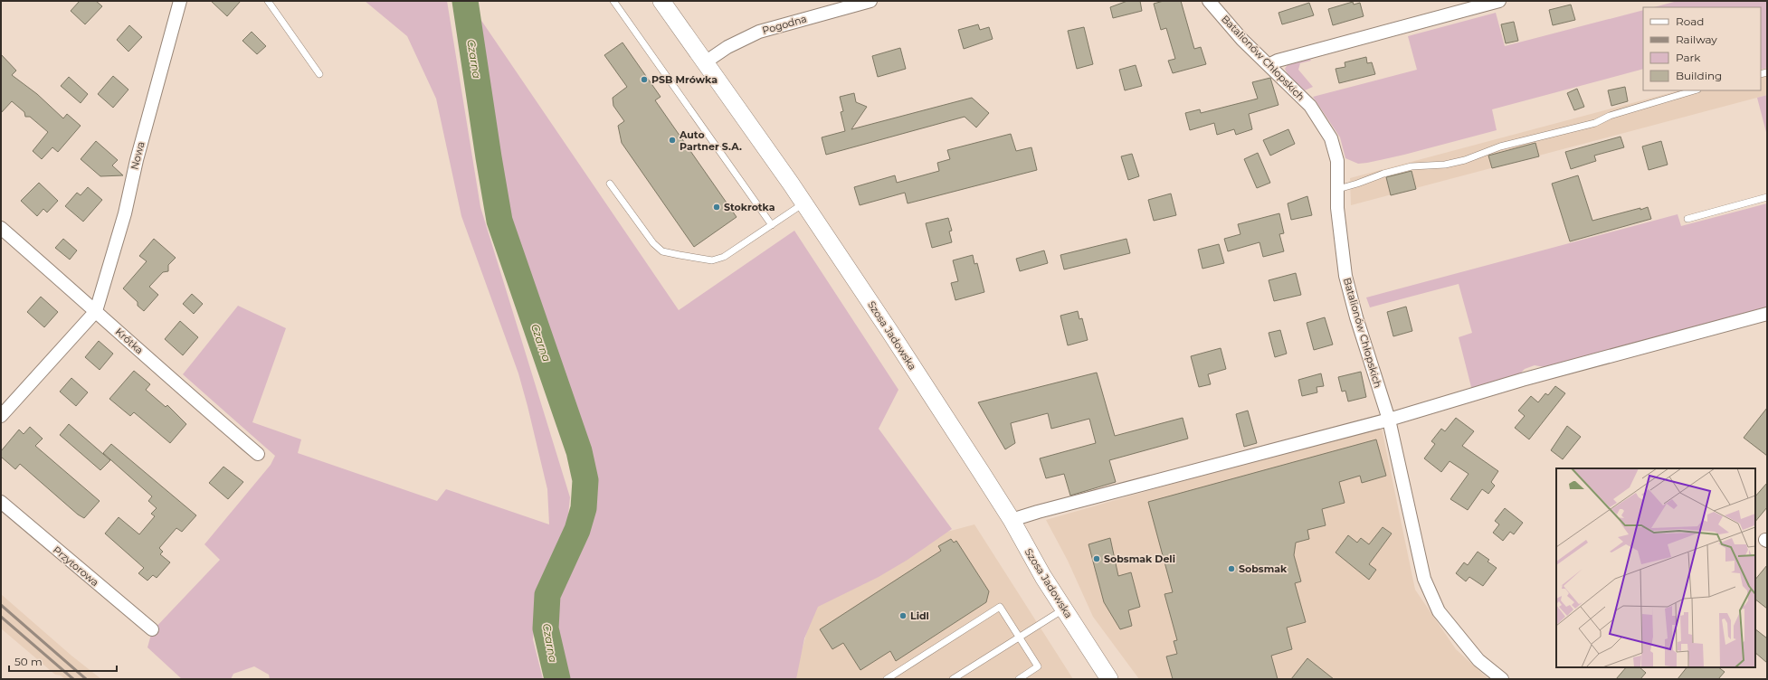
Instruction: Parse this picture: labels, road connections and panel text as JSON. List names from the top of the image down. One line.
{"streets":{"main road":["Szosa Jadowska"],"street":["Pogodna","Batalionów Chłopskich","Nowa","Krótka","Przytorowa"]},"crossings":[["Pogodna","Szosa Jadowska"],["Nowa","Krótka"]],"water":["Czarna"],"places":["PSB Mrówka","Auto Partner S.A.","Stokrotka","Sobsmak Deli","Sobsmak","Lidl"],"legend":["Road","Railway","Park","Building"],"scale_bar":"50 m"}
